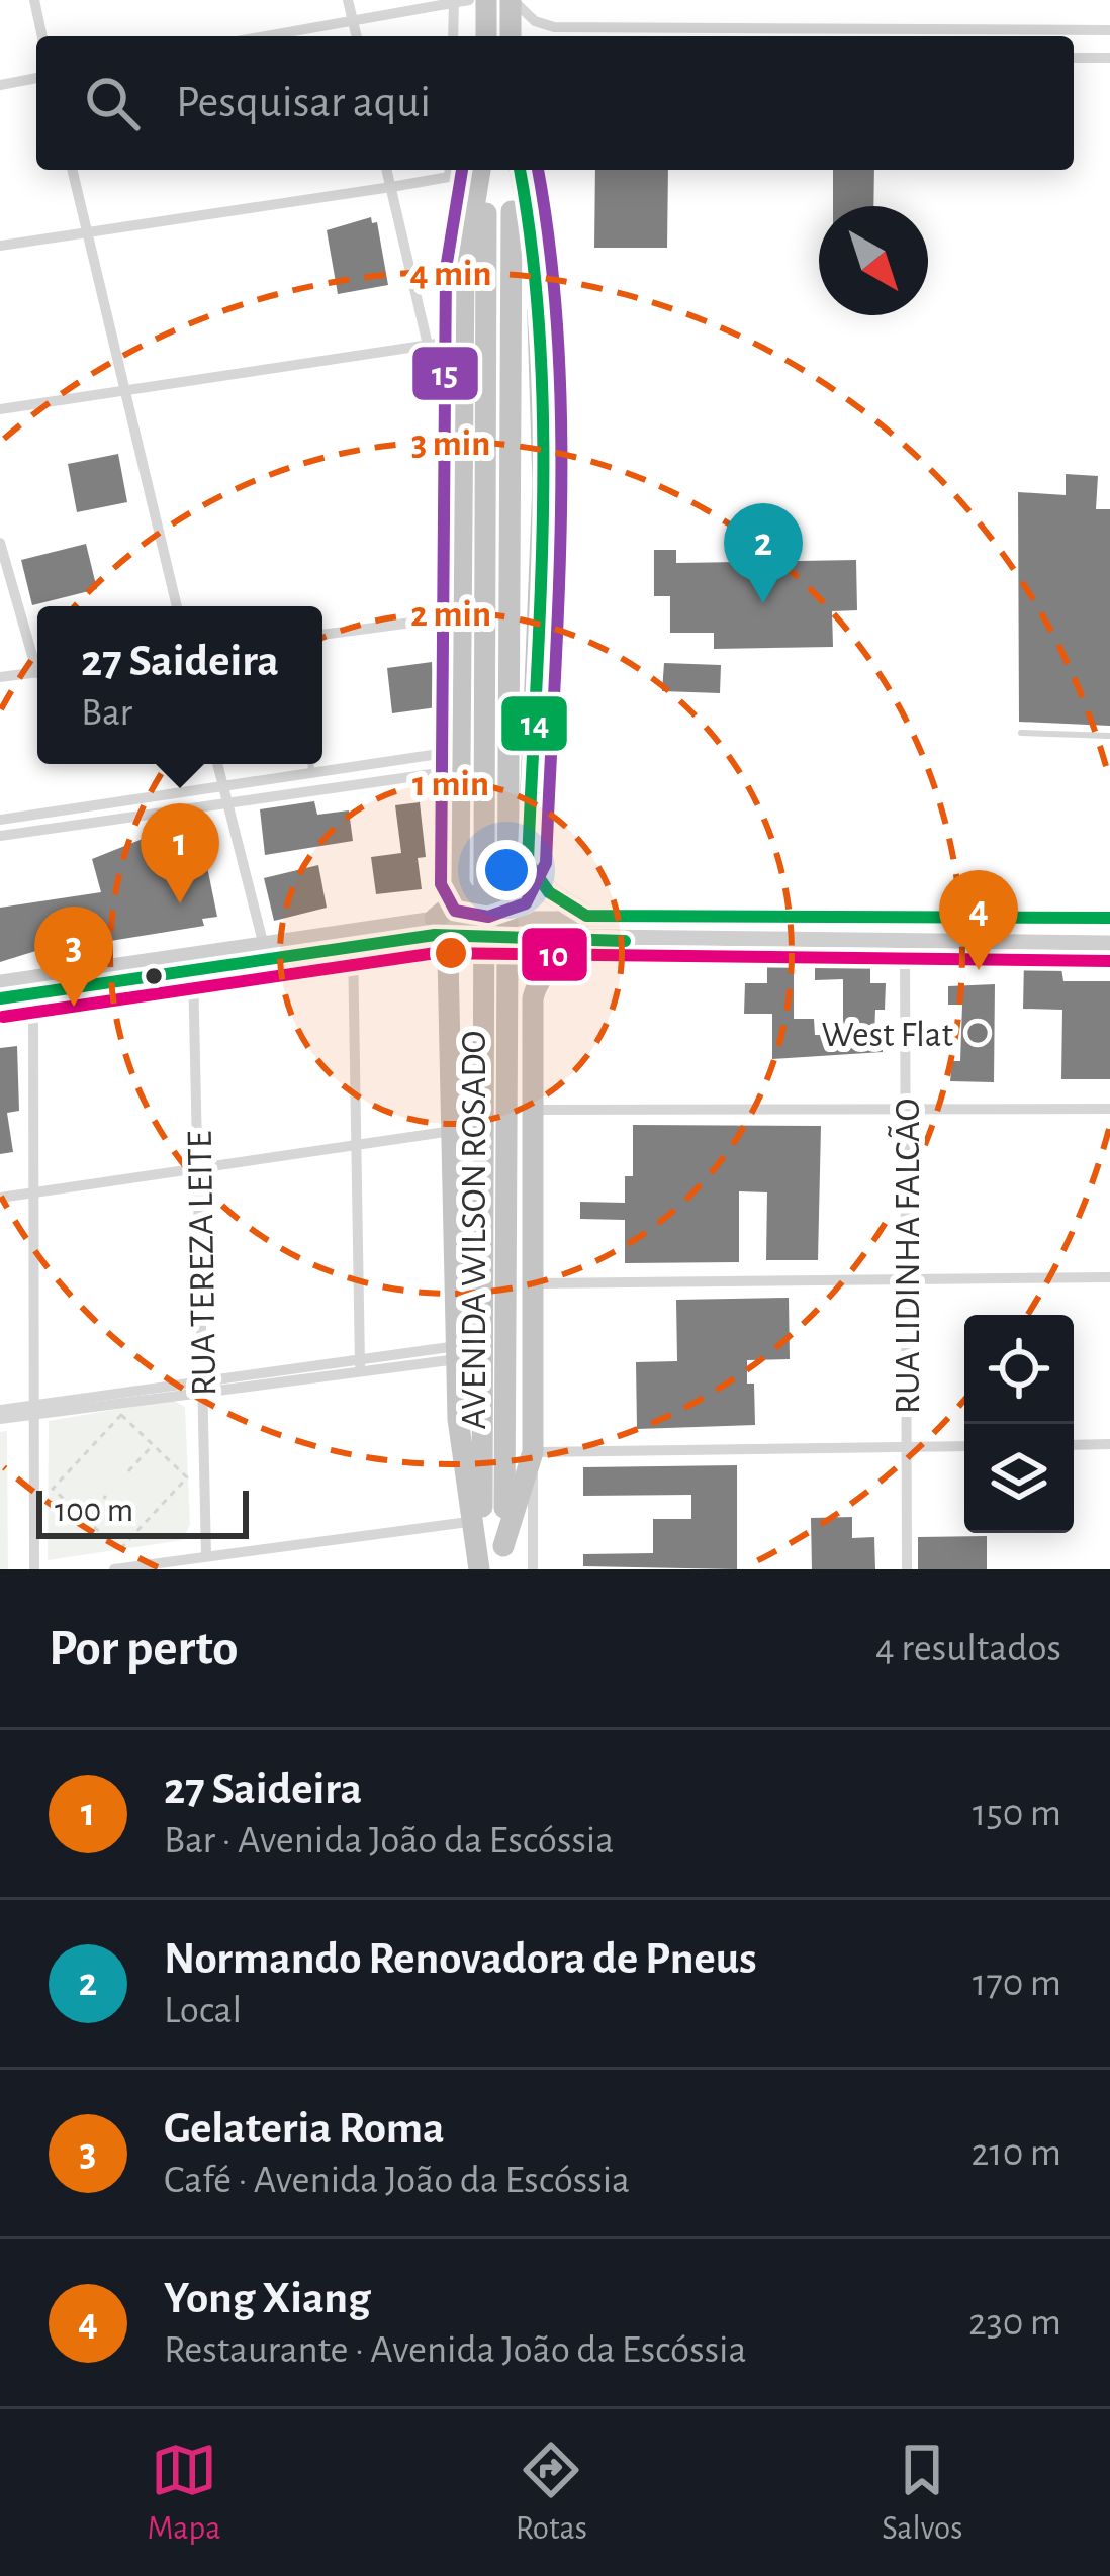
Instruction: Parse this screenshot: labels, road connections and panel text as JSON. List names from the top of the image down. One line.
{"streets":{"highway":["AVENIDA WILSON ROSADO"],"street":["RUA LIDINHA FALCÃO","RUA TEREZA LEITE"]},"places":["West Flat"],"lines":["transit line 14","transit line 15","transit line 10"],"scale_bar":"100 m","north":"bottom right","page":{"search":"Pesquisar aqui","pins":["2","1","4","3"],"popup":["27 Saideira","Bar"],"scale":"100 m","heading":["Por perto","4 resultados"],"list":[{"mark":"1","name":"27 Saideira","note":"Bar · Avenida João da Escóssia","value":"150 m"},{"mark":"2","name":"Normando Renovadora de Pneus","note":"Local","value":"170 m"},{"mark":"3","name":"Gelateria Roma","note":"Café · Avenida João da Escóssia","value":"210 m"},{"mark":"4","name":"Yong Xiang","note":"Restaurante · Avenida João da Escóssia","value":"230 m"}],"nav":["Mapa","Rotas","Salvos"]},"rings":["4 min","3 min","2 min","1 min"]}
